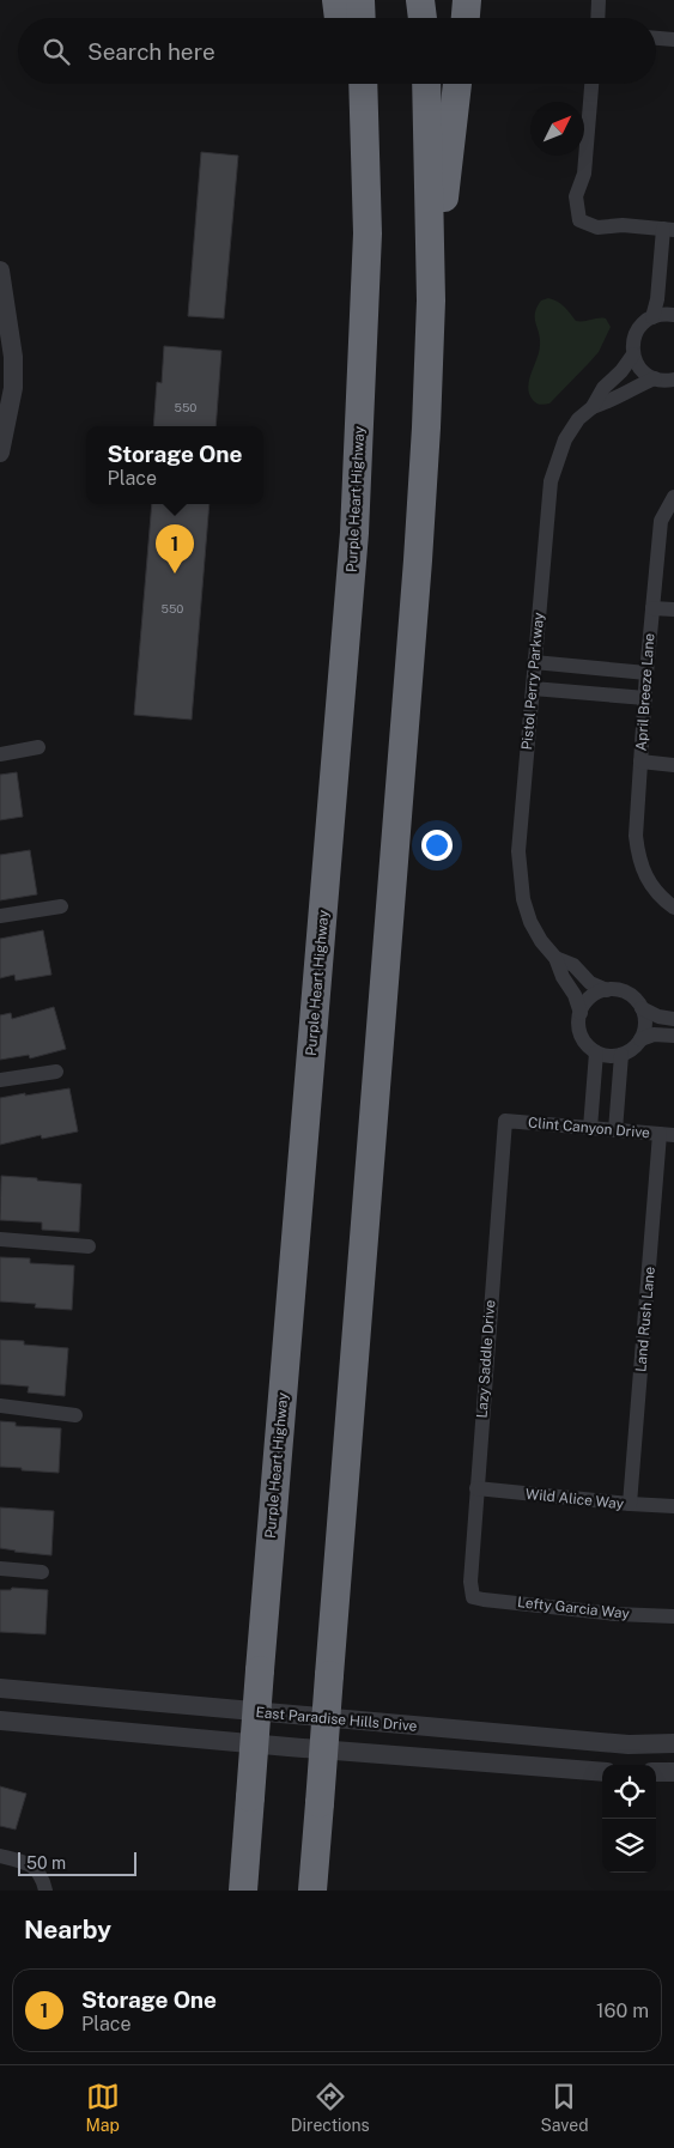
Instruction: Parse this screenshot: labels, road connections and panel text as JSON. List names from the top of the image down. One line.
{"streets":{"highway":["Purple Heart Highway"],"street":["Pistol Perry Parkway","April Breeze Lane","Clint Canyon Drive","Land Rush Lane","Lazy Saddle Drive","Wild Alice Way","Lefty Garcia Way","East Paradise Hills Drive"]},"crossings":[["Clint Canyon Drive","Land Rush Lane"],["Clint Canyon Drive","Lazy Saddle Drive"],["Land Rush Lane","Wild Alice Way"],["Lazy Saddle Drive","Wild Alice Way"],["Lazy Saddle Drive","Lefty Garcia Way"]],"house_numbers":["550","550"],"scale_bar":"50 m","north":"top right","page":{"search":"Search here","popup":["Storage One","Place"],"pins":"1","scale":"50 m","heading":"Nearby","list":[{"mark":"1","name":"Storage One","note":"Place","value":"160 m"}],"nav":["Map","Directions","Saved"]}}
